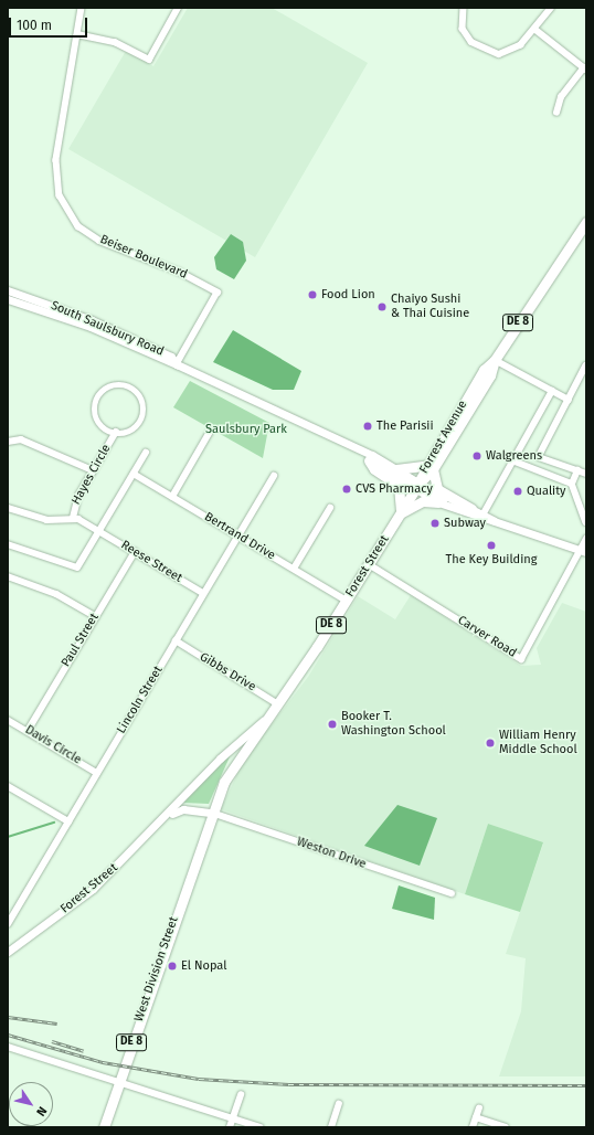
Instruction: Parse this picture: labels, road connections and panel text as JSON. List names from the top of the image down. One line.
{"streets":{"highway":["DE 8","Forrest Avenue","Forest Street","West Division Street"],"main road":["South Saulsbury Road"],"street":["Beiser Boulevard","Hayes Circle","Bertrand Drive","Reese Street","Carver Road","Paul Street","Gibbs Drive","Lincoln Street","Davis Circle","Weston Drive"]},"crossings":[["Beiser Boulevard","South Saulsbury Road"],["South Saulsbury Road","Forrest Avenue"],["South Saulsbury Road","Forest Street"],["Forrest Avenue","Forest Street"],["Hayes Circle","Reese Street"],["Bertrand Drive","Forest Street"],["Bertrand Drive","Lincoln Street"],["Reese Street","Paul Street"],["Reese Street","Lincoln Street"],["Forest Street","Carver Road"],["Forest Street","Gibbs Drive"],["Forest Street","Weston Drive"],["Forest Street","West Division Street"],["Paul Street","Davis Circle"],["Gibbs Drive","Lincoln Street"],["Lincoln Street","Davis Circle"],["Weston Drive","West Division Street"]],"parks":["Saulsbury Park"],"places":["Food Lion","Chaiyo Sushi & Thai Cuisine","The Parisii","Walgreens","CVS Pharmacy","Quality","Subway","The Key Building","Booker T. Washington School","William Henry Middle School","El Nopal"],"scale_bar":"100 m","north":"bottom right"}
